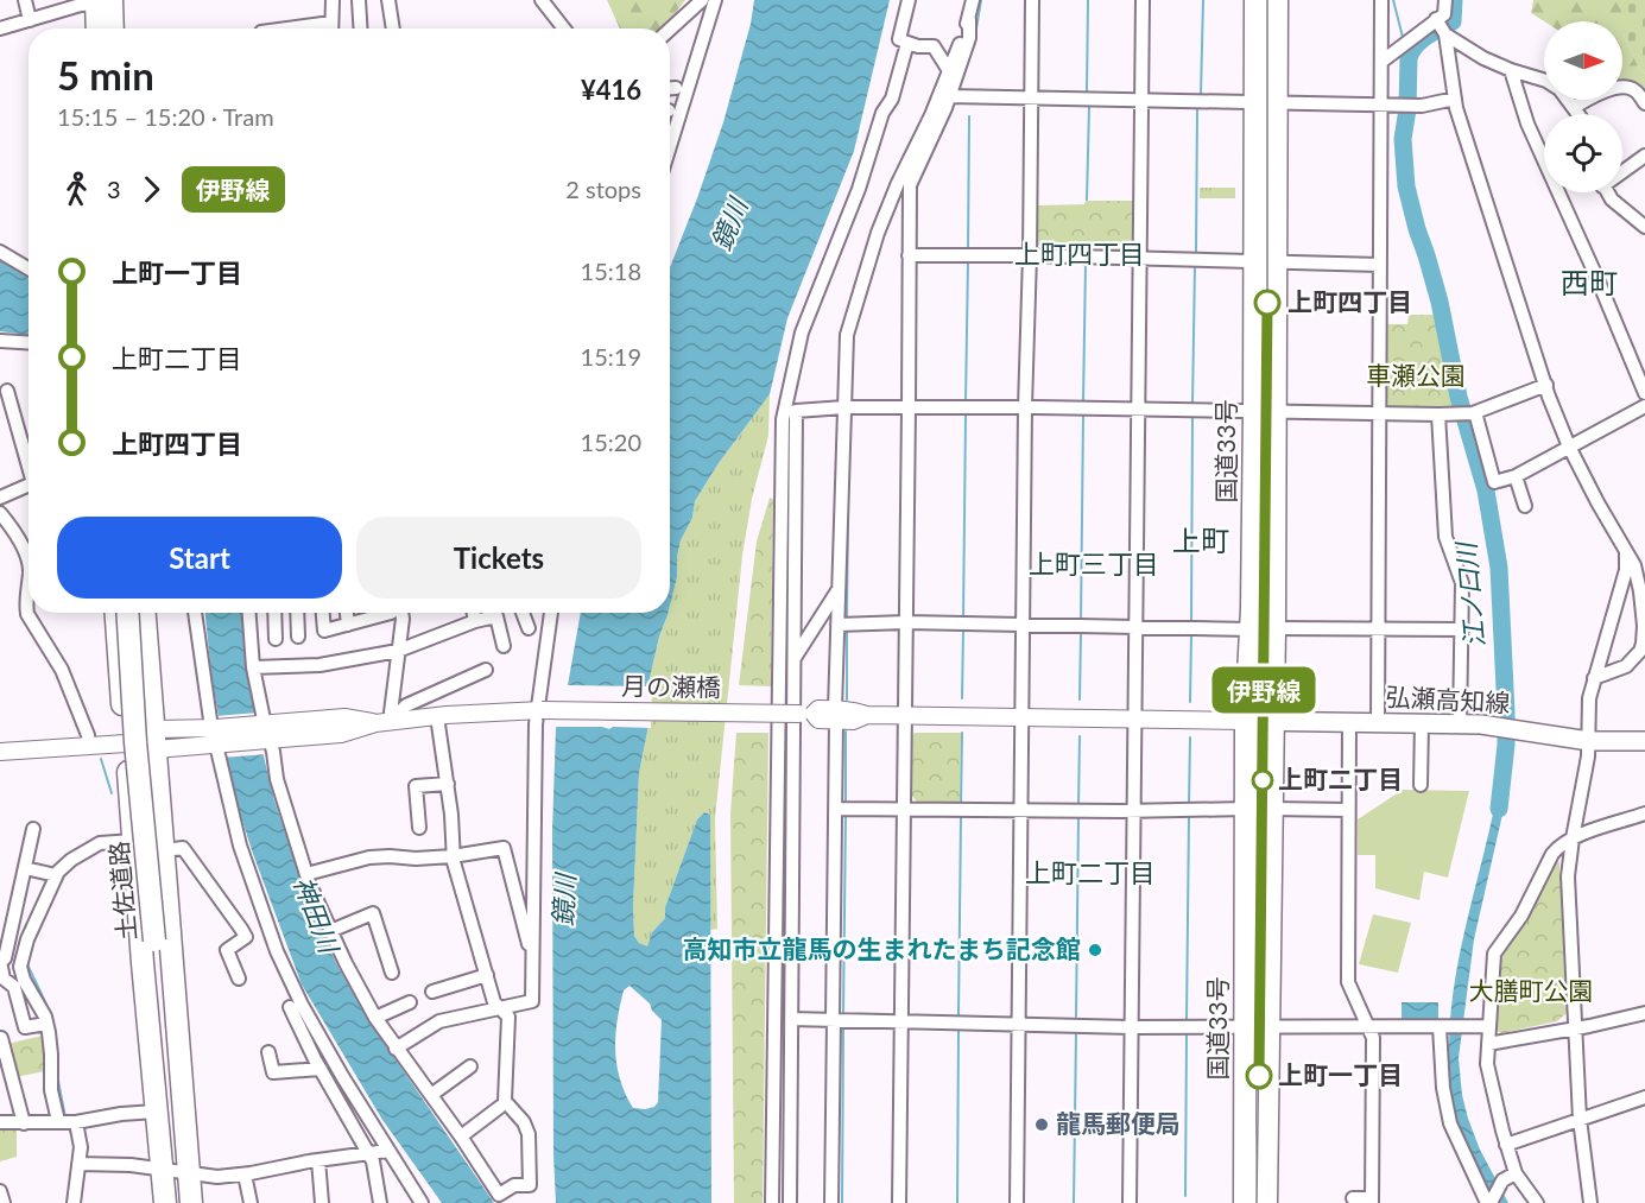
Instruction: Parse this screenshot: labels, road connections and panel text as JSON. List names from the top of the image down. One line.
{"streets":{"highway":["国道33号","土佐道路"],"main road":["弘瀬高知線"],"street":["月の瀬橋"]},"crossings":[["国道33号","弘瀬高知線"]],"districts":["上町四丁目","西町","上町","上町三丁目","上町二丁目"],"water":["鏡川","江ノ口川","神田川"],"parks":["車瀬公園","大膳町公園"],"places":["上町四丁目","上町二丁目","高知市立龍馬の生まれたまち記念館","上町一丁目","龍馬郵便局"],"lines":["tram line 伊野線"],"north":"right","page":{"on_map":"伊野線","heading":["5 min","15:15 – 15:20 · Tram","¥416"],"legs":["3","伊野線","2 stops"],"list":[{"name":"上町一丁目","value":"15:18"},{"name":"上町二丁目","value":"15:19"},{"name":"上町四丁目","value":"15:20"}],"buttons":["Start","Tickets"]}}
